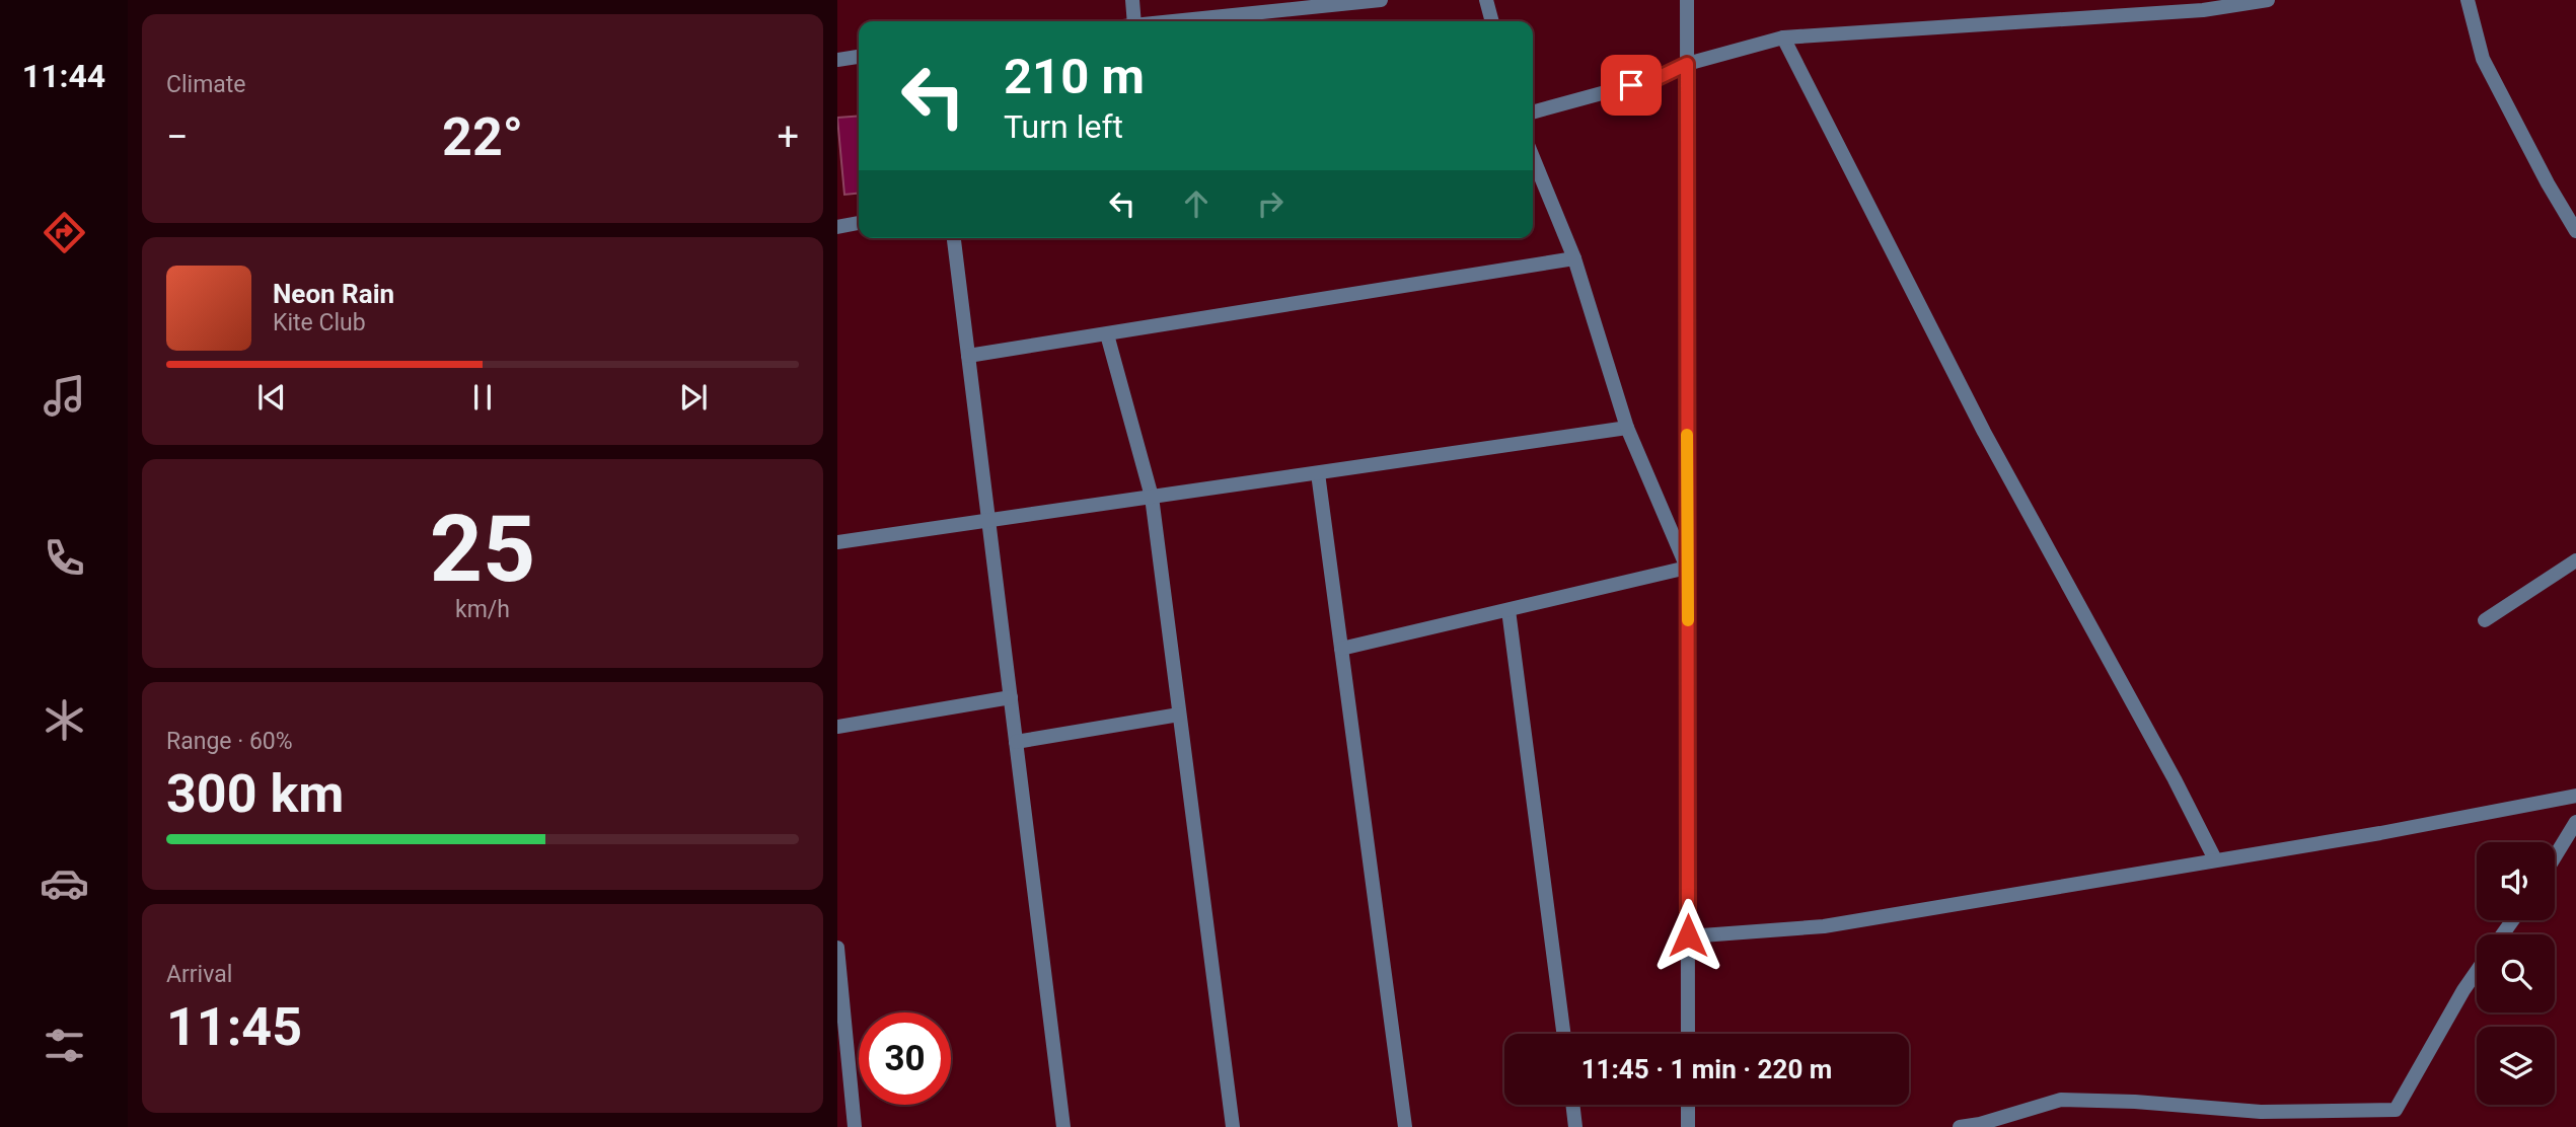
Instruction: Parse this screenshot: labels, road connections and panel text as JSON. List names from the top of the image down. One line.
{"page":{"tabs":"11:44","tile":["Climate",["25","km/h"],["Range · 60%","300 km"],["Arrival","11:45"]],"turn":["210 m","Turn left"],"heat":["−","22°","+"],"song":["Neon Rain","Kite Club"],"limit":"30","trip":"11:45 · 1 min · 220 m"}}
